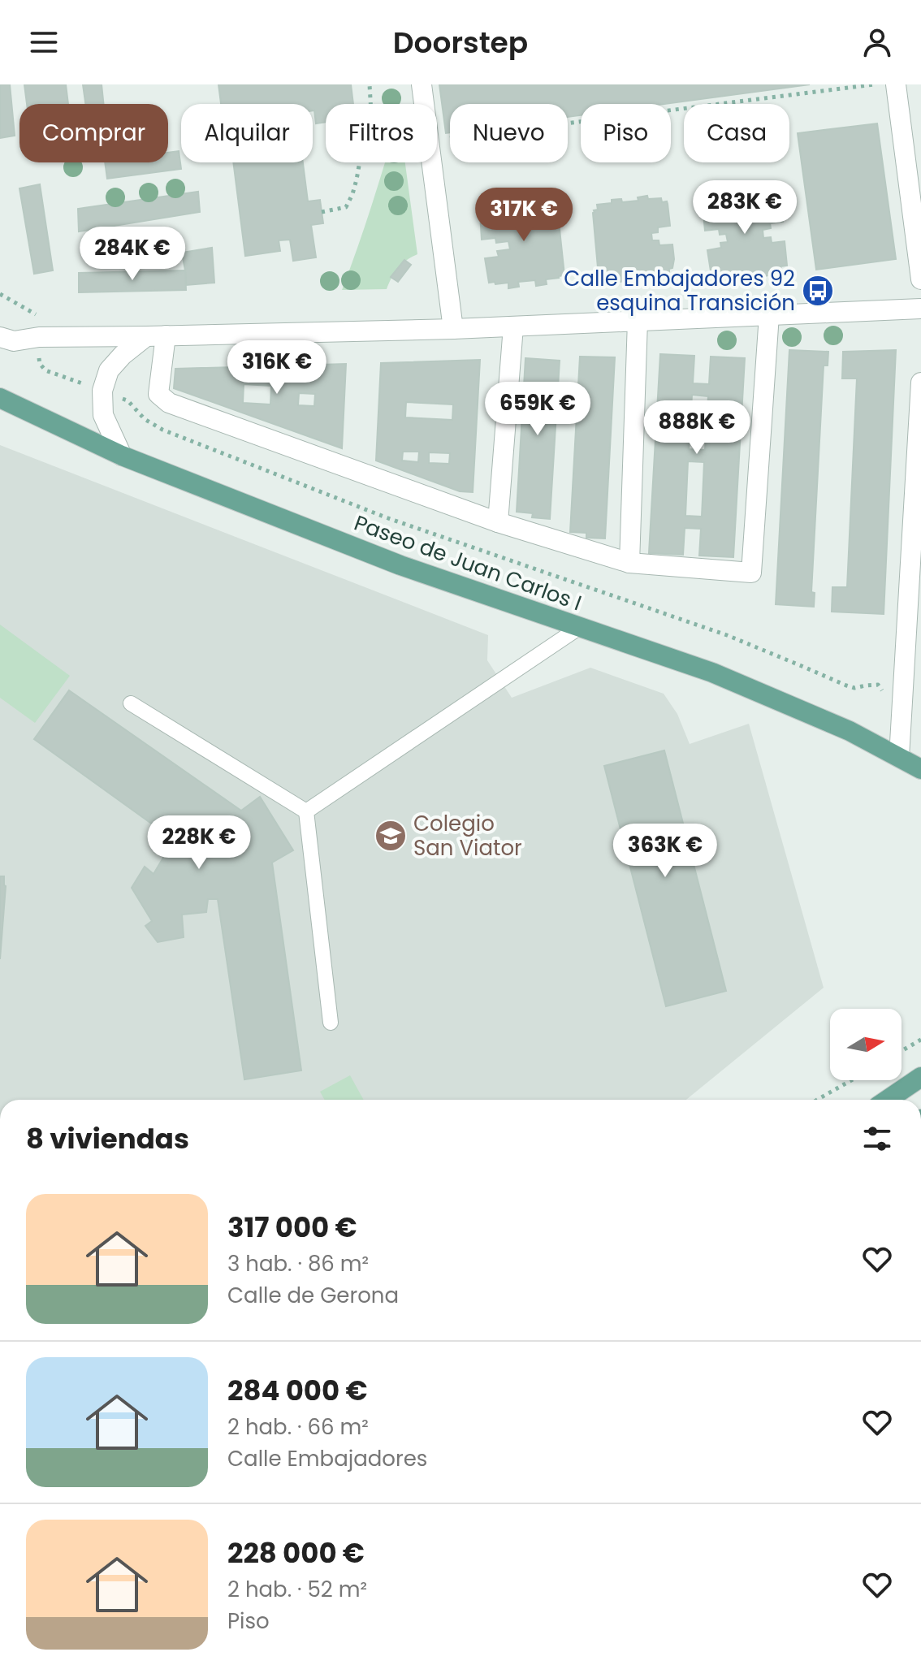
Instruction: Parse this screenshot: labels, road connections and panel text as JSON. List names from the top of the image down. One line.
{"streets":{"main road":["Paseo de Juan Carlos I"]},"places":{"bus stop":["Calle Embajadores 92 esquina Transición"],"school or university":["Colegio San Viator"]},"north":"right","page":{"header":"Doorstep","chip":["Comprar","Alquilar","Filtros","Nuevo","Piso","Casa"],"price":["283K €","317K €","284K €","316K €","659K €","888K €","228K €","363K €"],"heading":"8 viviendas","list":[{"name":"317 000 €","note":"3 hab. · 86 m² · Calle de Gerona"},{"name":"284 000 €","note":"2 hab. · 66 m² · Calle Embajadores"},{"name":"228 000 €","note":"2 hab. · 52 m² · Piso"}]}}
